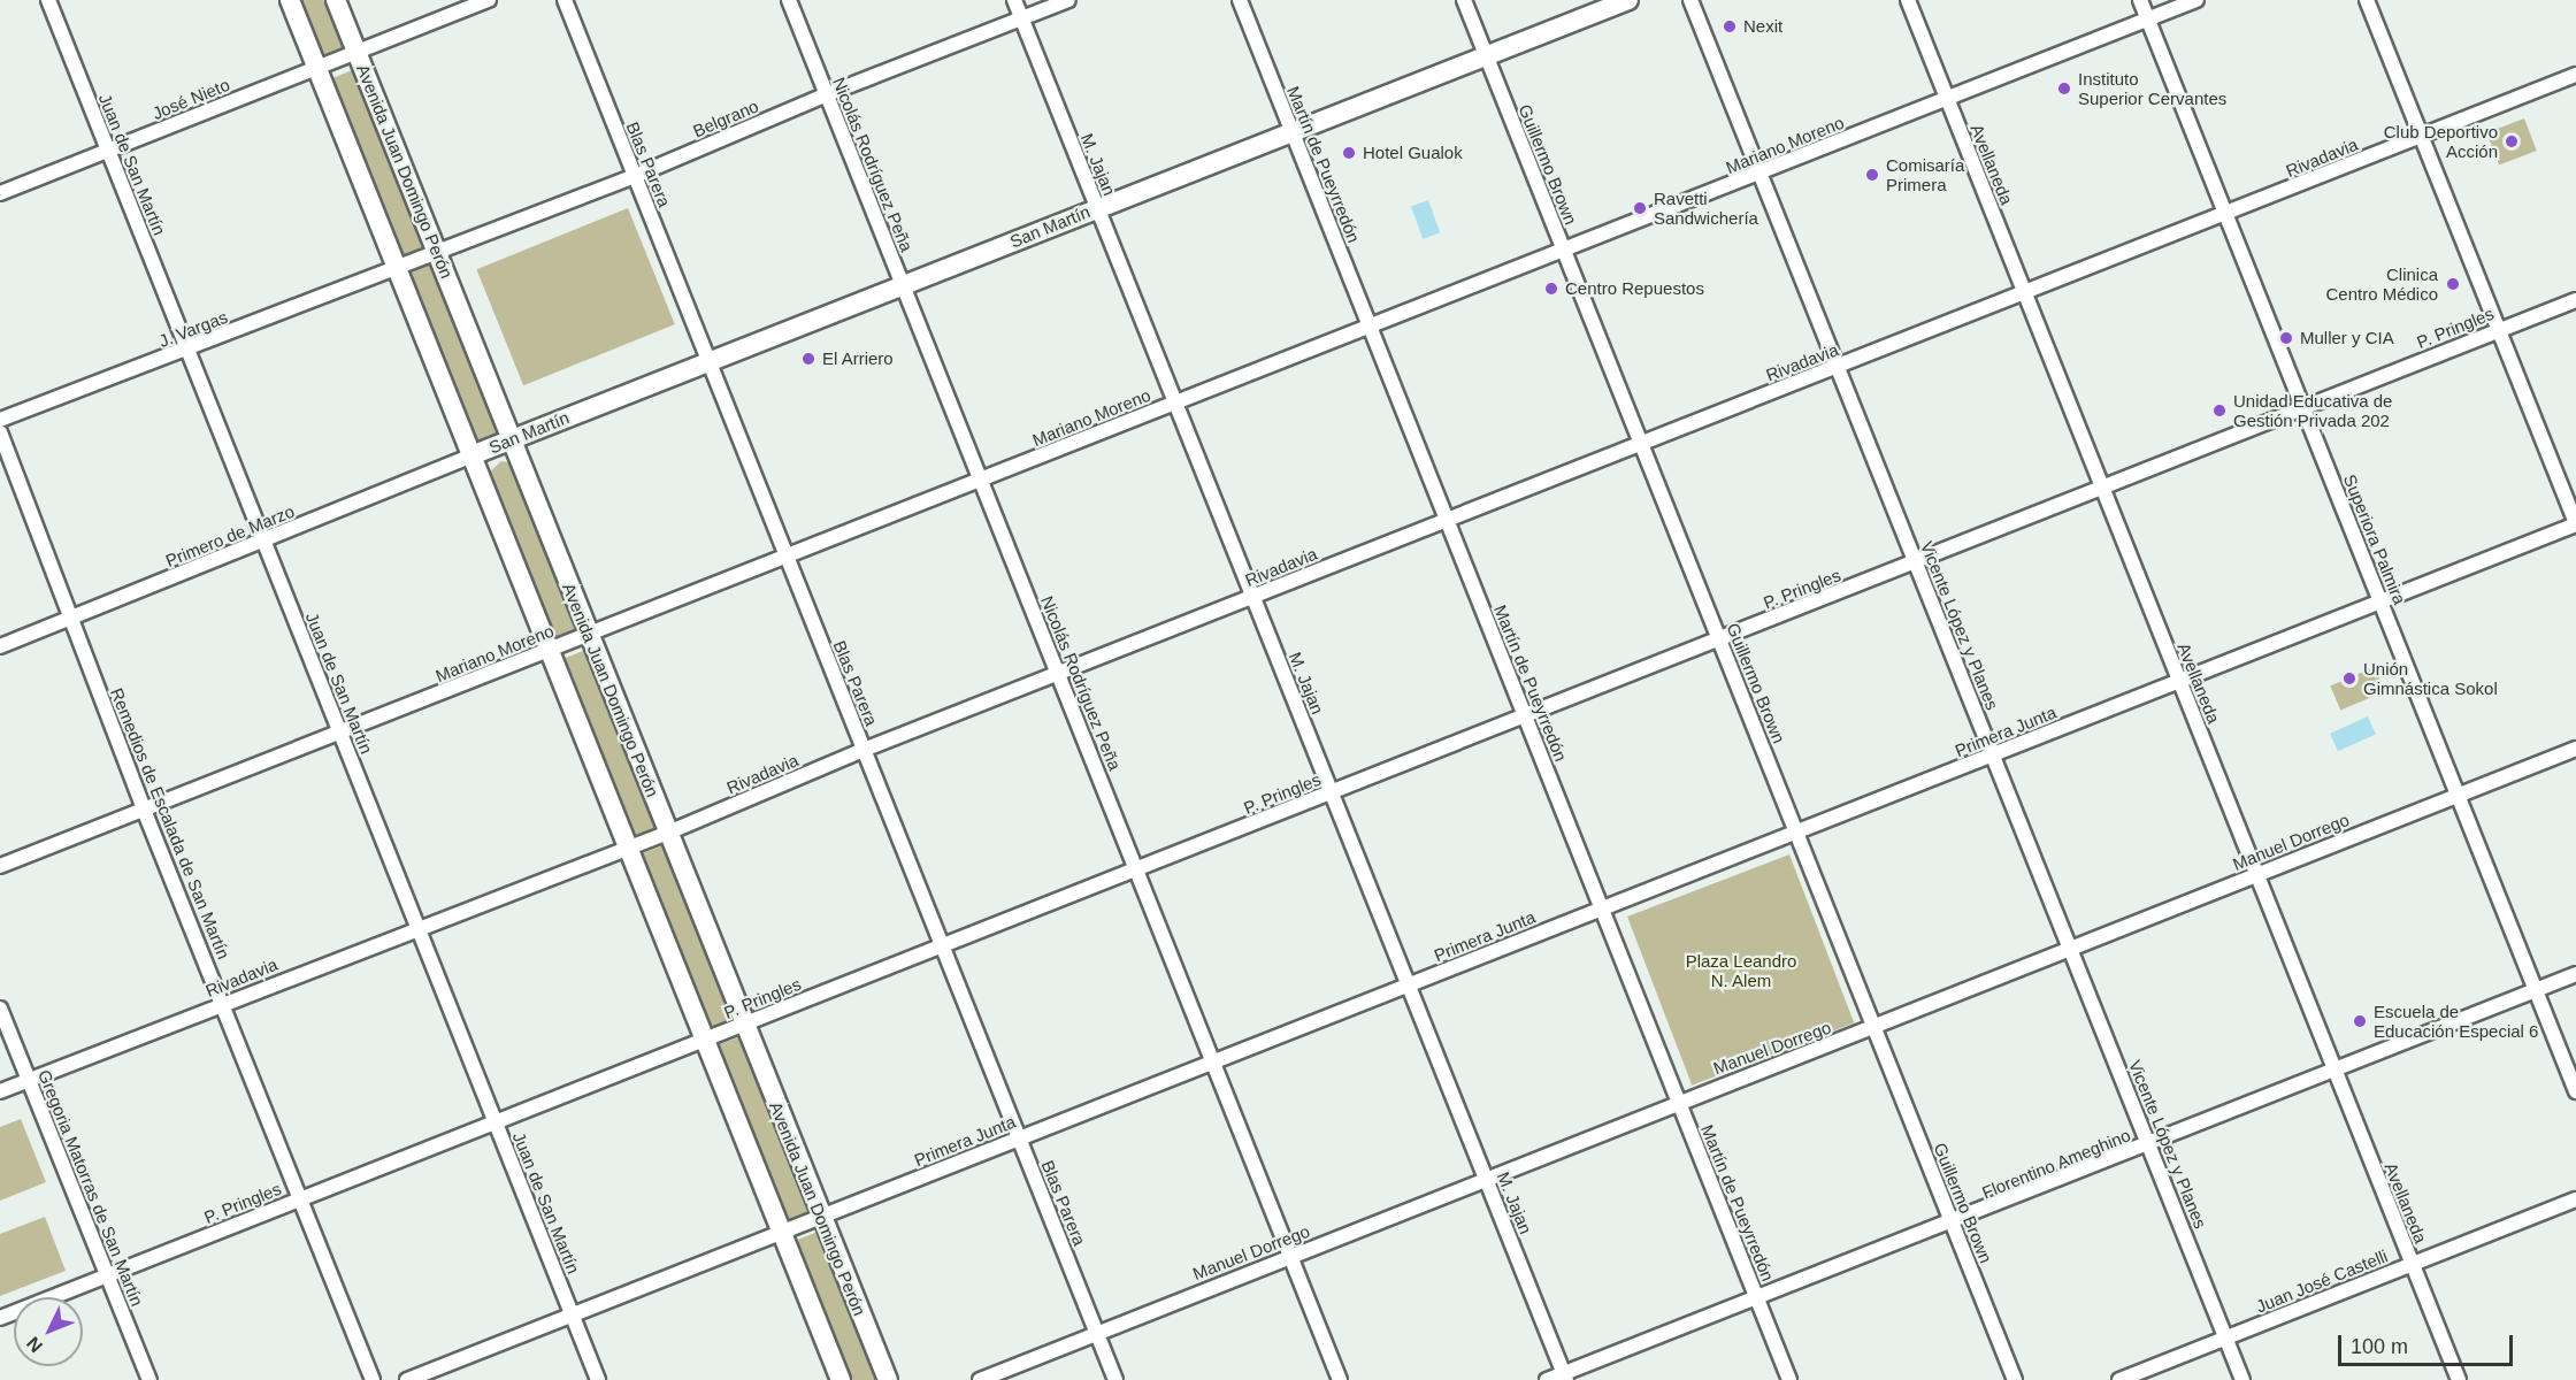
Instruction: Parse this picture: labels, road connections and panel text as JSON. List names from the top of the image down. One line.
{"streets":{"main road":["Avenida Juan Domingo Perón","San Martín"],"street":["José Nieto","Belgrano","Mariano Moreno","Rivadavia","Juan de San Martín","Blas Parera","Nicolás Rodríguez Peña","M. Jajan","Martín de Pueyrredón","Guillermo Brown","Avellaneda","P. Pringles","J. Vargas","Primero de Marzo","Superiora Palmira","Vicente López y Planes","Primera Junta","Remedios de Escalada de San Martín","Manuel Dorrego","Florentino Ameghino","Gregoria Matorras de San Martín","Juan José Castelli"]},"crossings":[["José Nieto","Juan de San Martín"],["José Nieto","Avenida Juan Domingo Perón"],["Belgrano","Blas Parera"],["Belgrano","Nicolás Rodríguez Peña"],["Belgrano","M. Jajan"],["Belgrano","Avenida Juan Domingo Perón"],["Belgrano","J. Vargas"],["Mariano Moreno","Juan de San Martín"],["Mariano Moreno","Blas Parera"],["Mariano Moreno","Nicolás Rodríguez Peña"],["Mariano Moreno","M. Jajan"],["Mariano Moreno","Martín de Pueyrredón"],["Mariano Moreno","Guillermo Brown"],["Mariano Moreno","Avellaneda"],["Mariano Moreno","Avenida Juan Domingo Perón"],["Mariano Moreno","Superiora Palmira"],["Mariano Moreno","Vicente López y Planes"],["Mariano Moreno","Remedios de Escalada de San Martín"],["Rivadavia","Juan de San Martín"],["Rivadavia","Blas Parera"],["Rivadavia","Nicolás Rodríguez Peña"],["Rivadavia","M. Jajan"],["Rivadavia","Martín de Pueyrredón"],["Rivadavia","Guillermo Brown"],["Rivadavia","Avellaneda"],["Rivadavia","Avenida Juan Domingo Perón"],["Rivadavia","Superiora Palmira"],["Rivadavia","Vicente López y Planes"],["Rivadavia","Remedios de Escalada de San Martín"],["Rivadavia","Gregoria Matorras de San Martín"],["Juan de San Martín","P. Pringles"],["Juan de San Martín","J. Vargas"],["Juan de San Martín","Primero de Marzo"],["Juan de San Martín","Primera Junta"],["Blas Parera","San Martín"],["Blas Parera","P. Pringles"],["Blas Parera","Primera Junta"],["Blas Parera","Manuel Dorrego"],["Nicolás Rodríguez Peña","San Martín"],["Nicolás Rodríguez Peña","P. Pringles"],["Nicolás Rodríguez Peña","Primera Junta"],["Nicolás Rodríguez Peña","Manuel Dorrego"],["M. Jajan","San Martín"],["M. Jajan","P. Pringles"],["M. Jajan","Primera Junta"],["M. Jajan","Manuel Dorrego"],["M. Jajan","Florentino Ameghino"],["Martín de Pueyrredón","San Martín"],["Martín de Pueyrredón","P. Pringles"],["Martín de Pueyrredón","Primera Junta"],["Martín de Pueyrredón","Manuel Dorrego"],["Martín de Pueyrredón","Florentino Ameghino"],["Guillermo Brown","San Martín"],["Guillermo Brown","P. Pringles"],["Guillermo Brown","Primera Junta"],["Guillermo Brown","Manuel Dorrego"],["Guillermo Brown","Florentino Ameghino"],["Avellaneda","P. Pringles"],["Avellaneda","Primera Junta"],["Avellaneda","Manuel Dorrego"],["Avellaneda","Florentino Ameghino"],["Avellaneda","Juan José Castelli"],["Avenida Juan Domingo Perón","San Martín"],["Avenida Juan Domingo Perón","P. Pringles"],["Avenida Juan Domingo Perón","Primera Junta"],["San Martín","Primero de Marzo"],["P. Pringles","Superiora Palmira"],["P. Pringles","Vicente López y Planes"],["P. Pringles","Remedios de Escalada de San Martín"],["P. Pringles","Gregoria Matorras de San Martín"],["Primero de Marzo","Remedios de Escalada de San Martín"],["Superiora Palmira","Primera Junta"],["Superiora Palmira","Manuel Dorrego"],["Superiora Palmira","Florentino Ameghino"],["Vicente López y Planes","Primera Junta"],["Vicente López y Planes","Manuel Dorrego"],["Vicente López y Planes","Florentino Ameghino"],["Vicente López y Planes","Juan José Castelli"]],"parks":["Plaza Leandro N. Alem"],"places":["Nexit","Instituto Superior Cervantes","Club Deportivo Acción","Hotel Gualok","Comisaría Primera","Ravetti Sandwichería","Clinica Centro Médico","Centro Repuestos","Muller y CIA","El Arriero","Unidad Educativa de Gestión Privada 202","Unión Gimnástica Sokol","Escuela de Educación Especial 6"],"scale_bar":"100 m","north":"bottom left"}
